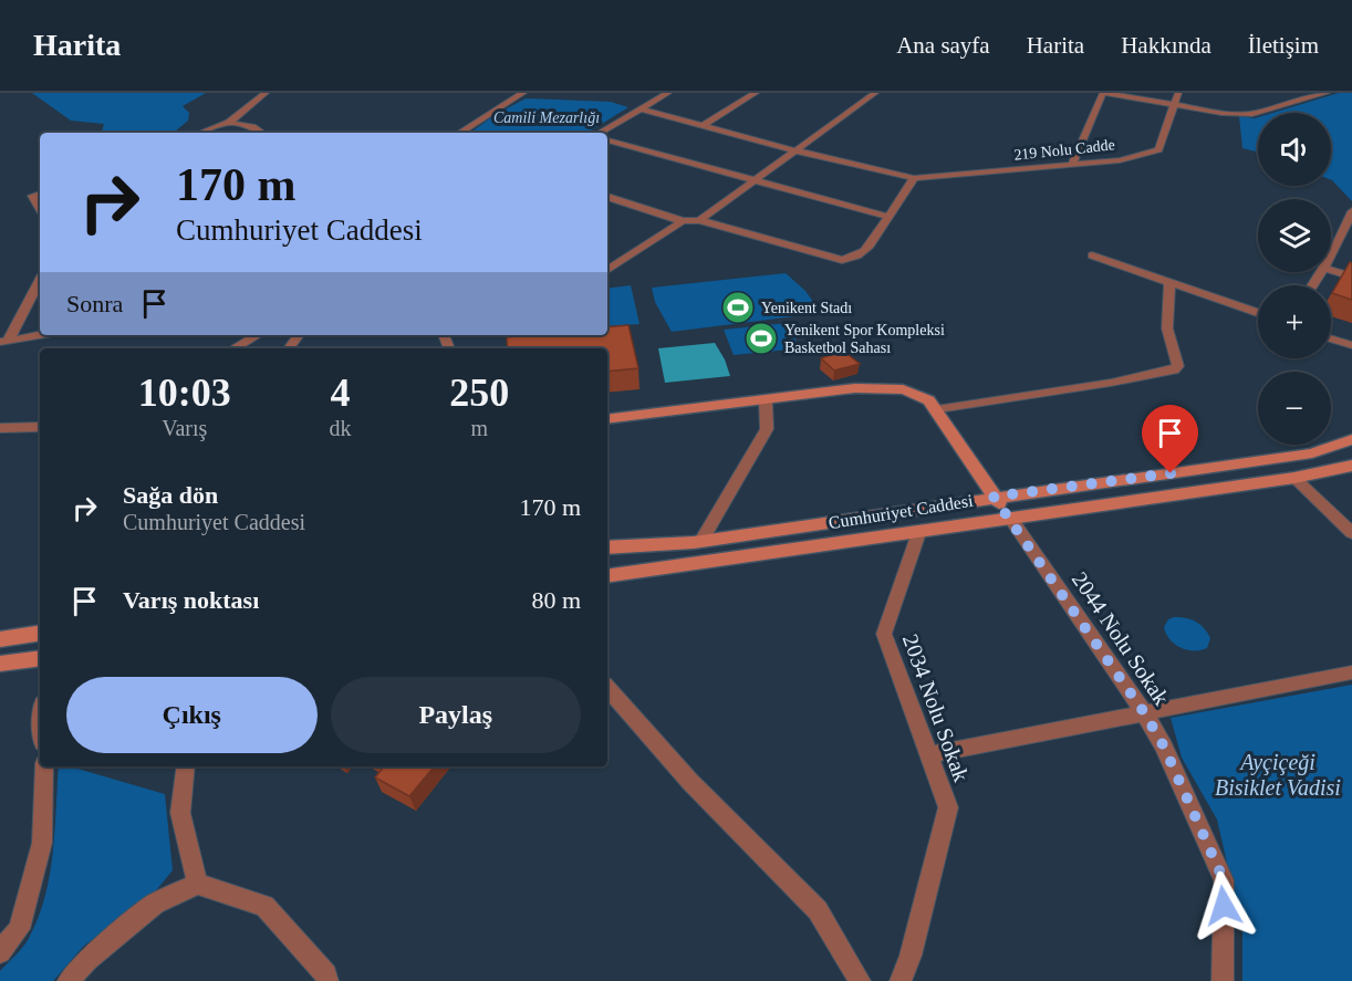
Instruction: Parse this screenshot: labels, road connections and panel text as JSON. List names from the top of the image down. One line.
{"streets":{"street":["219 Nolu Cadde","Cumhuriyet Caddesi","2044 Nolu Sokak","2034 Nolu Sokak"]},"crossings":[["Cumhuriyet Caddesi","2044 Nolu Sokak"],["Cumhuriyet Caddesi","2034 Nolu Sokak"]],"parks":["Camili Mezarlığı","Ayçiçeği Bisiklet Vadisi"],"places":{"sports":["Yenikent Stadı","Yenikent Spor Kompleksi Basketbol Sahası"]},"page":{"header":"Harita","nav":["Ana sayfa","Harita","Hakkında","İletişim"],"map_buttons":["+","−"],"turn":["170 m","Cumhuriyet Caddesi"],"then":"Sonra","eta":["10:03","Varış","4","dk","250","m"],"list":[{"name":"Sağa dön","note":"Cumhuriyet Caddesi","value":"170 m"},{"name":"Varış noktası","value":"80 m"}],"buttons":["Çıkış","Paylaş"]}}
